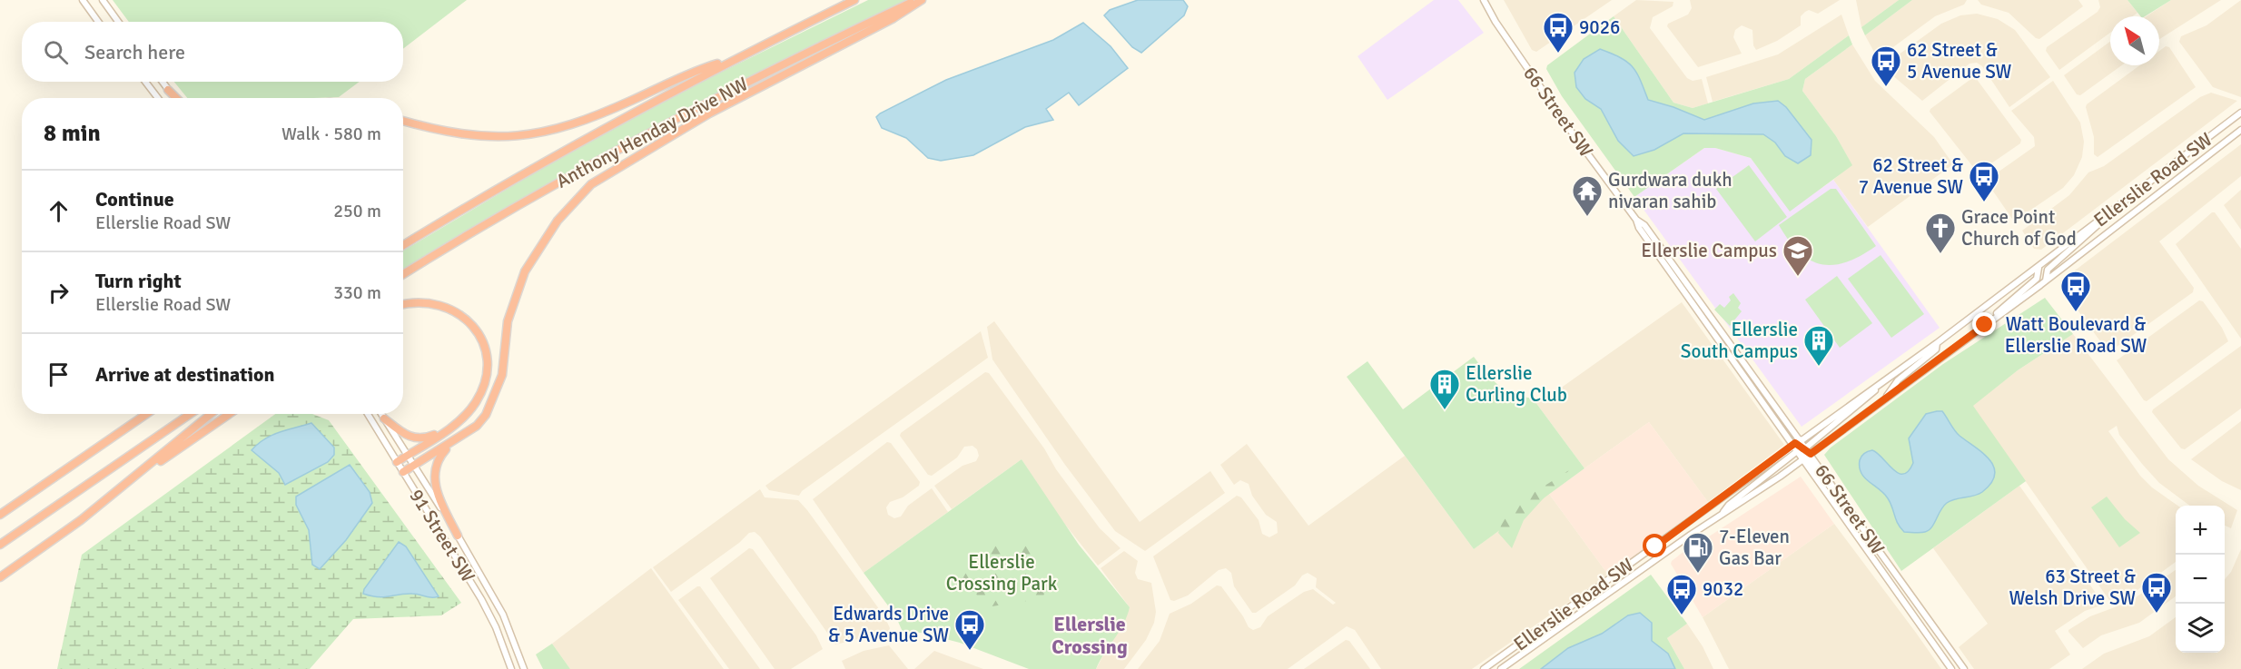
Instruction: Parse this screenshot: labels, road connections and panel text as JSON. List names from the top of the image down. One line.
{"streets":{"highway":["Anthony Henday Drive NW"],"main road":["66 Street SW","Ellerslie Road SW","91 Street SW"]},"crossings":[["66 Street SW","Ellerslie Road SW"]],"districts":["Ellerslie Crossing"],"parks":["Ellerslie Crossing Park"],"places":{"bus stop":["9026","62 Street & 5 Avenue SW","62 Street & 7 Avenue SW","Watt Boulevard & Ellerslie Road SW","63 Street & Welsh Drive SW","9032","Edwards Drive & 5 Avenue SW"],"temple":["Gurdwara dukh nivaran sahib"],"church":["Grace Point Church of God"],"school or university":["Ellerslie Campus"],"building":["Ellerslie South Campus","Ellerslie Curling Club"],"fuel station":["7-Eleven Gas Bar"]},"north":"top left","page":{"search":"Search here","heading":["8 min","Walk · 580 m"],"list":[["Continue","Ellerslie Road SW","250 m"],["Turn right","Ellerslie Road SW","330 m"],"Arrive at destination"],"map_buttons":["+","−"]}}
